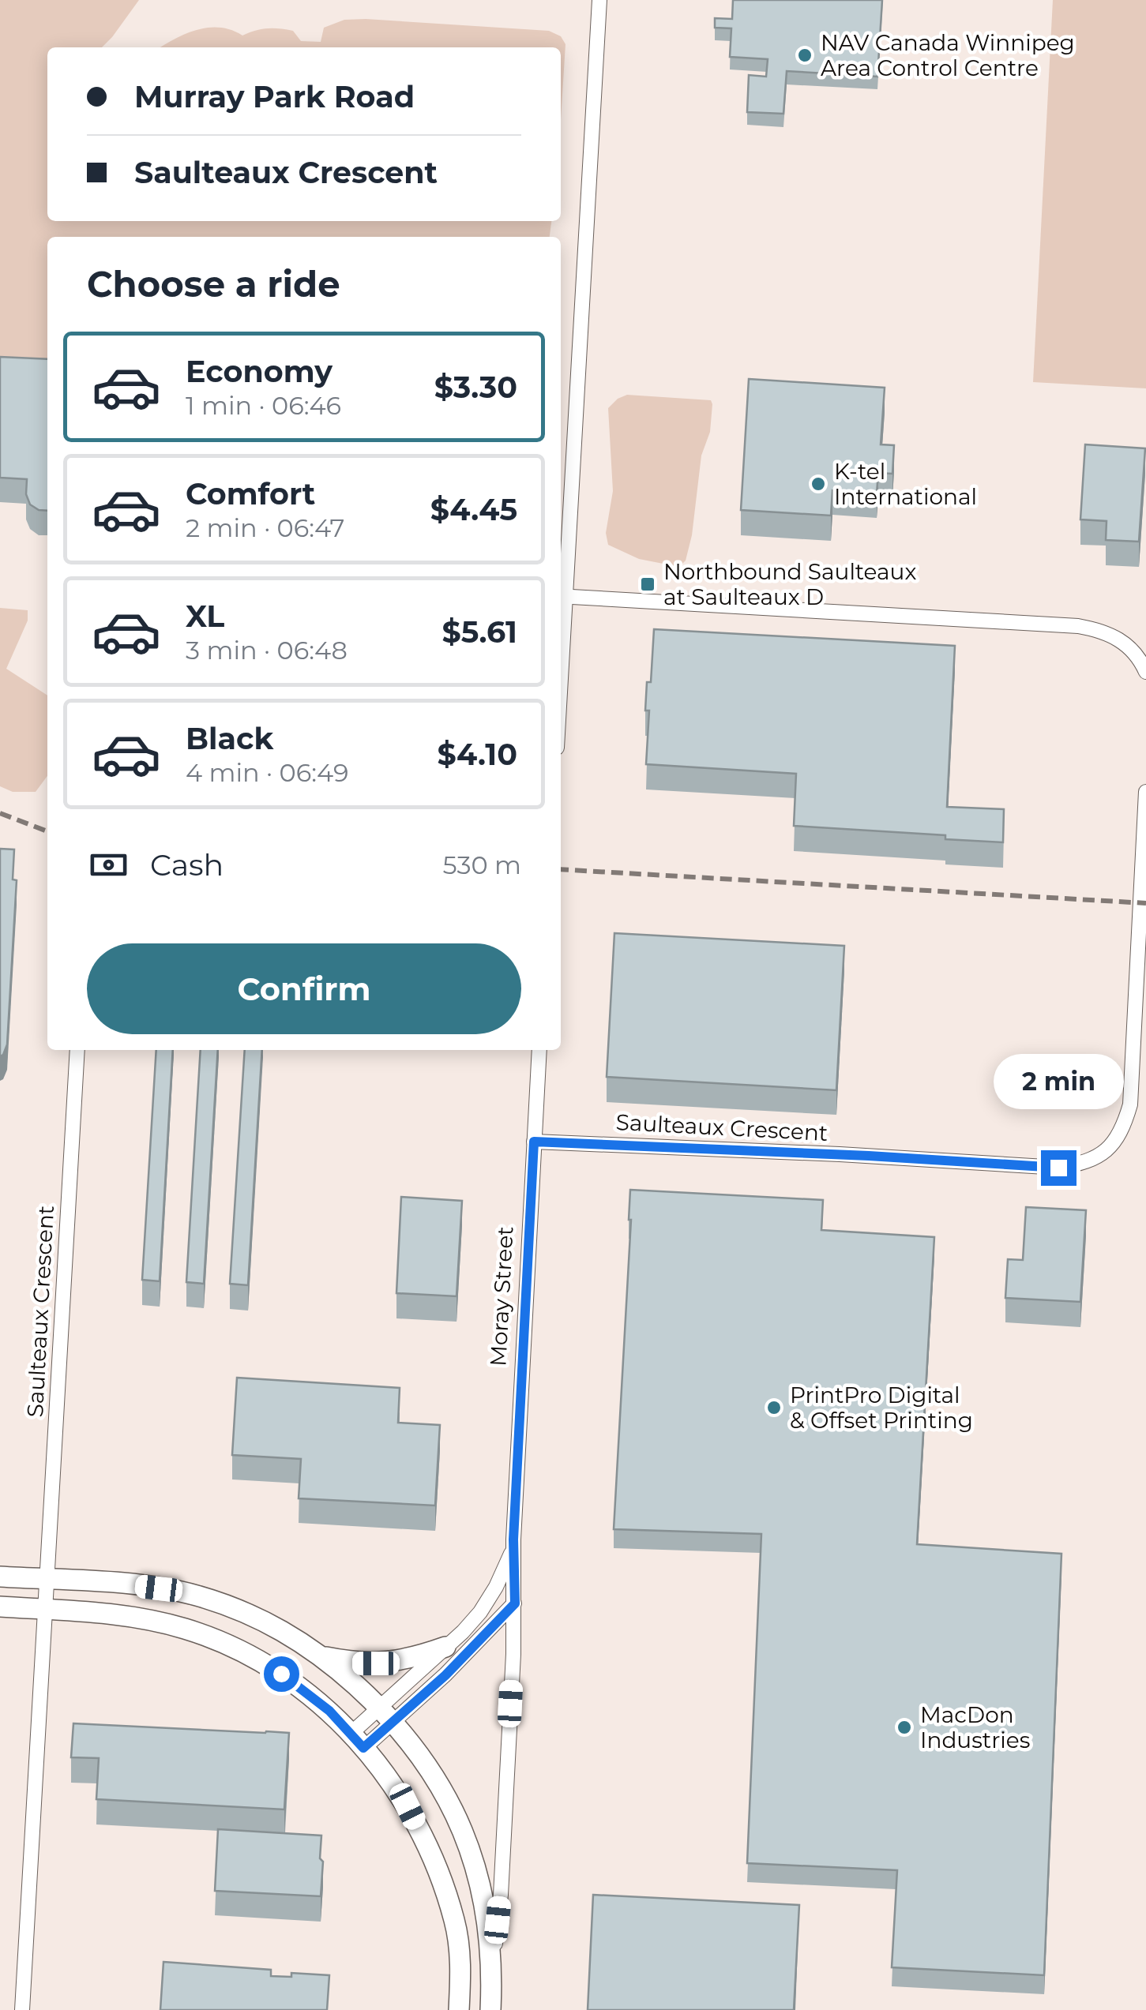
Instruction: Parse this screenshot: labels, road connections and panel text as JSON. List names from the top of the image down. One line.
{"streets":{"street":["Saulteaux Crescent","Moray Street"]},"crossings":[["Saulteaux Crescent","Moray Street"]],"places":{"other":["NAV Canada Winnipeg Area Control Centre","K-tel International","PrintPro Digital & Offset Printing","MacDon Industries"],"transit":["Northbound Saulteaux at Saulteaux D"]},"page":{"banner":["Murray Park Road","Saulteaux Crescent"],"heading":"Choose a ride","list":[{"name":"Economy","note":"1 min · 06:46","value":"$3.30"},{"name":"Comfort","note":"2 min · 06:47","value":"$4.45"},{"name":"XL","note":"3 min · 06:48","value":"$5.61"},{"name":"Black","note":"4 min · 06:49","value":"$4.10"}],"pay":["Cash","530 m"],"buttons":"Confirm","bubble":"2 min"}}
